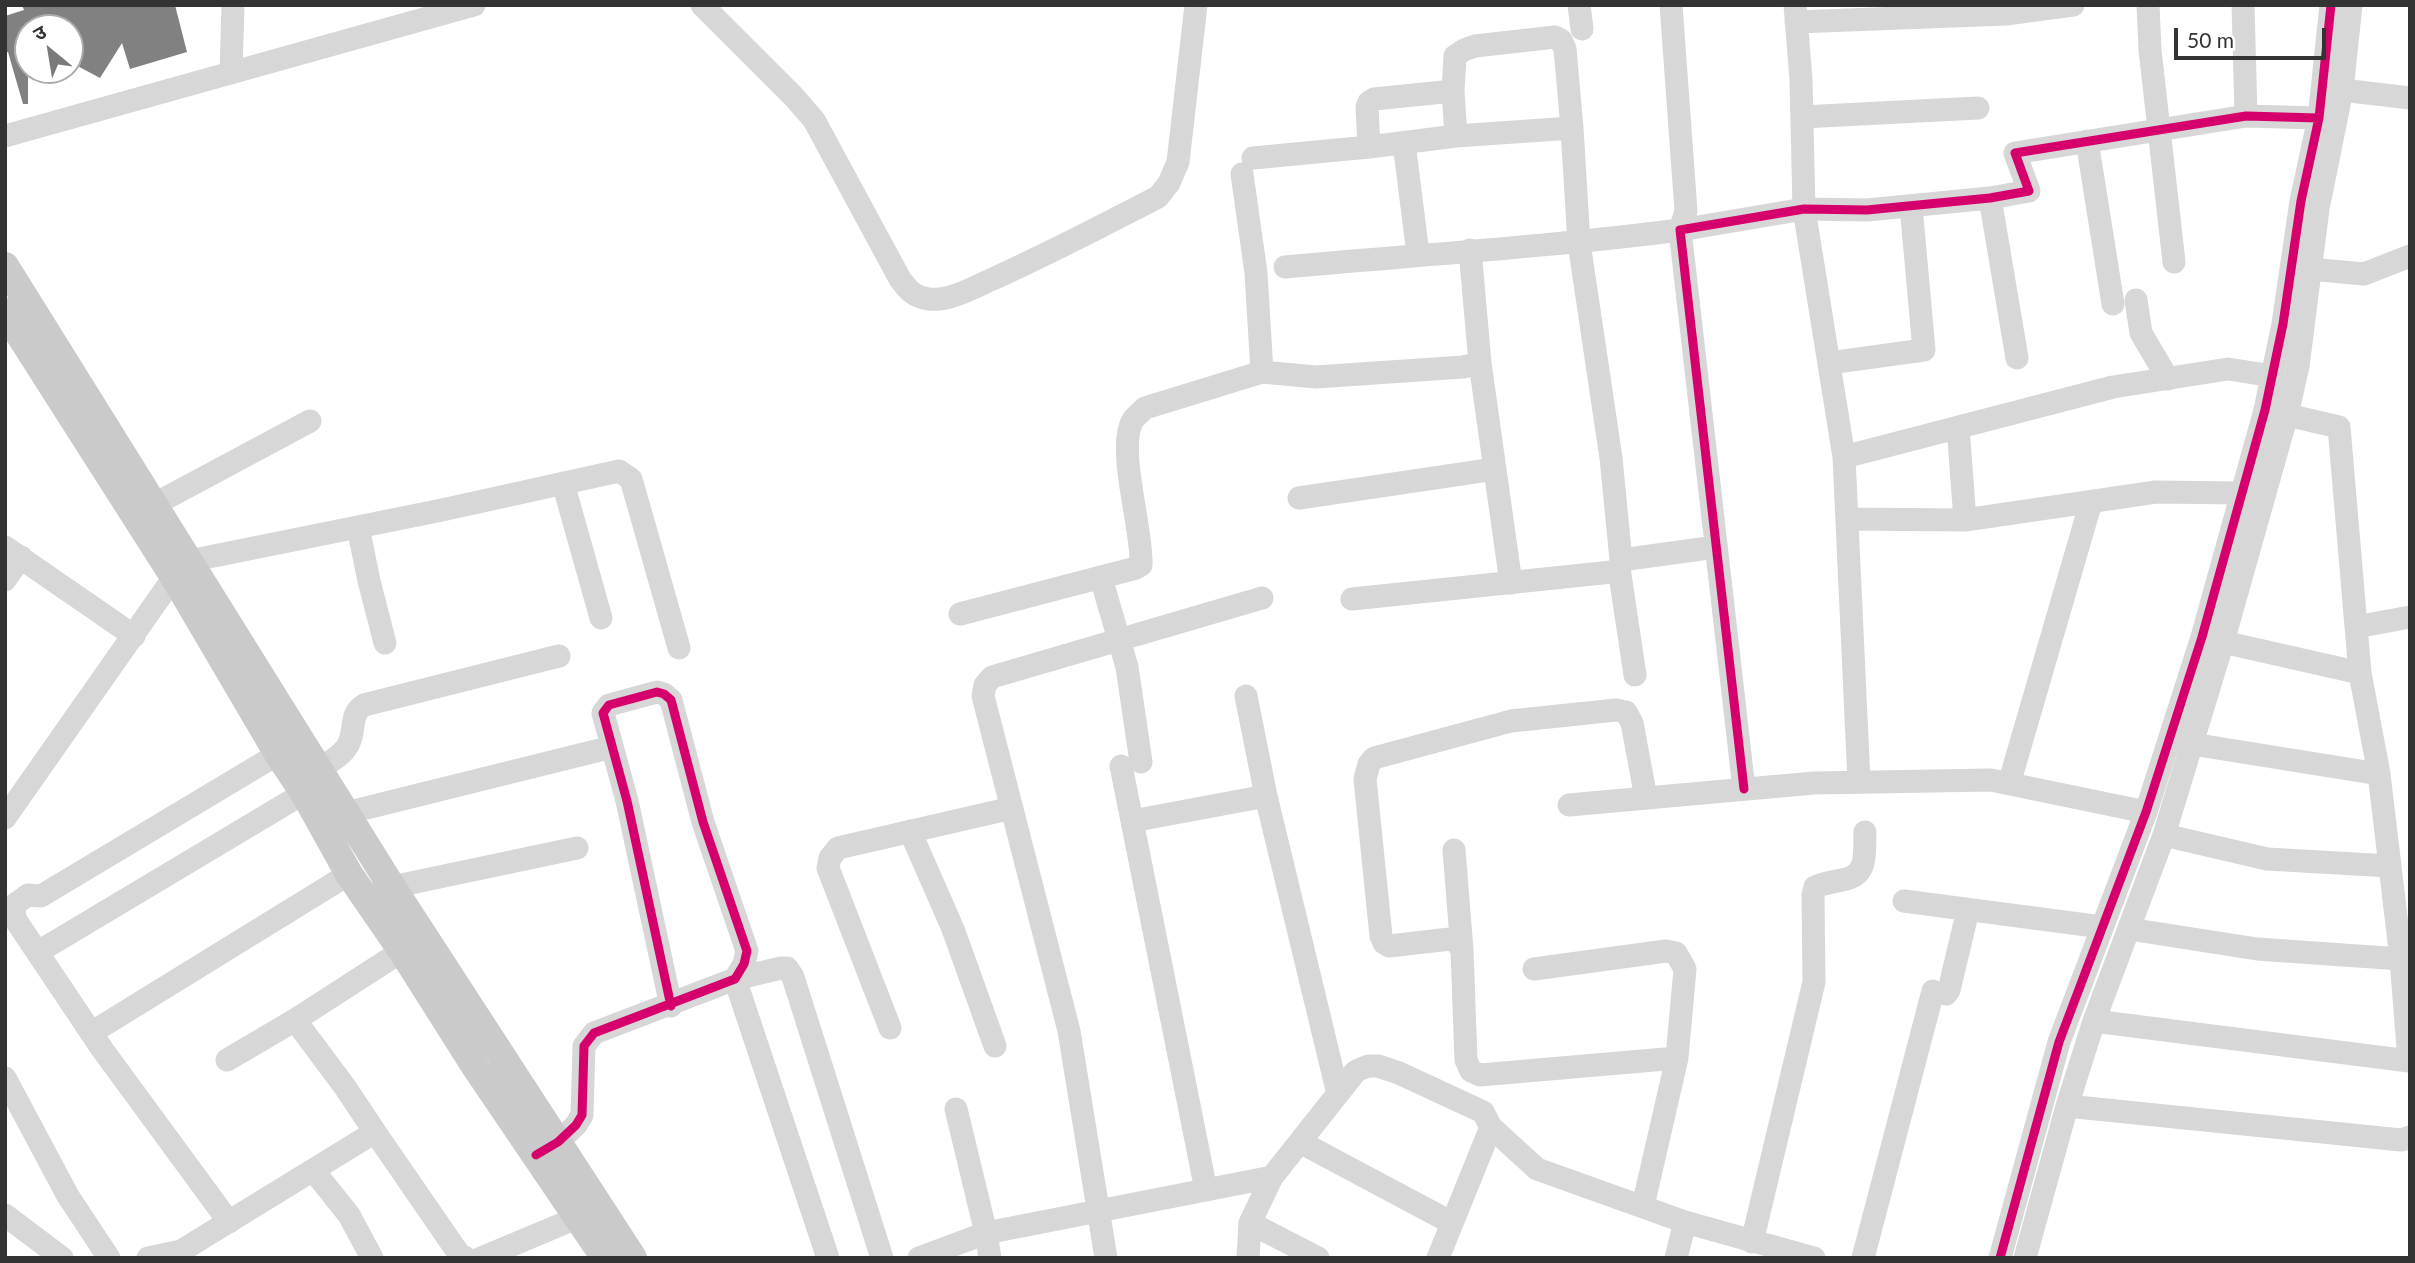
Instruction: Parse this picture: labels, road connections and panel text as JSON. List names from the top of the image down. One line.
{"scale_bar":"50 m","north":"top left"}
